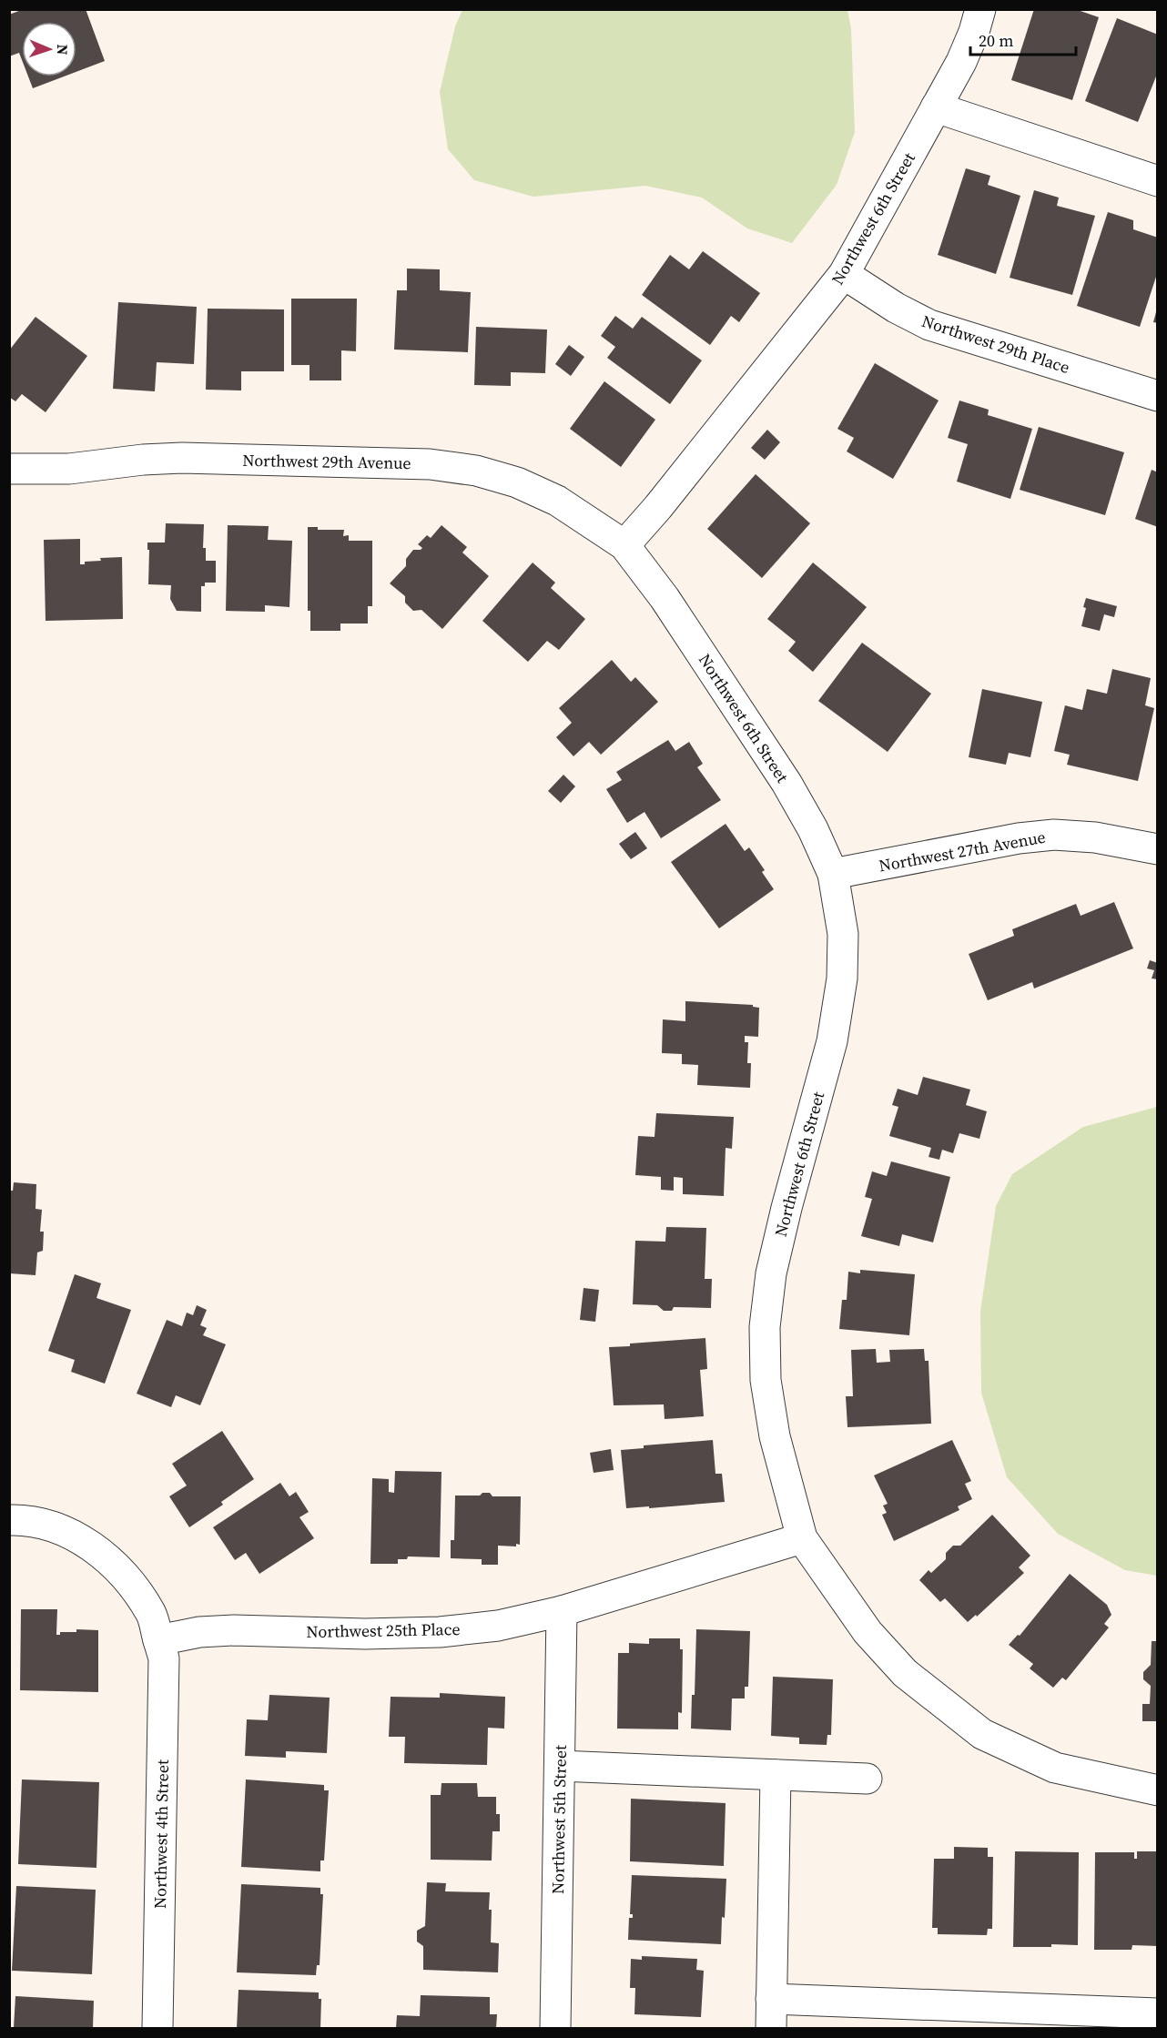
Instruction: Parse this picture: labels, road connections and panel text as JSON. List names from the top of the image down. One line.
{"streets":{"street":["Northwest 6th Street","Northwest 29th Place","Northwest 29th Avenue","Northwest 27th Avenue","Northwest 25th Place","Northwest 5th Street","Northwest 4th Street"]},"crossings":[["Northwest 6th Street","Northwest 29th Place"],["Northwest 6th Street","Northwest 29th Avenue"],["Northwest 6th Street","Northwest 27th Avenue"],["Northwest 6th Street","Northwest 25th Place"],["Northwest 25th Place","Northwest 5th Street"],["Northwest 25th Place","Northwest 4th Street"]],"scale_bar":"20 m","north":"right"}
